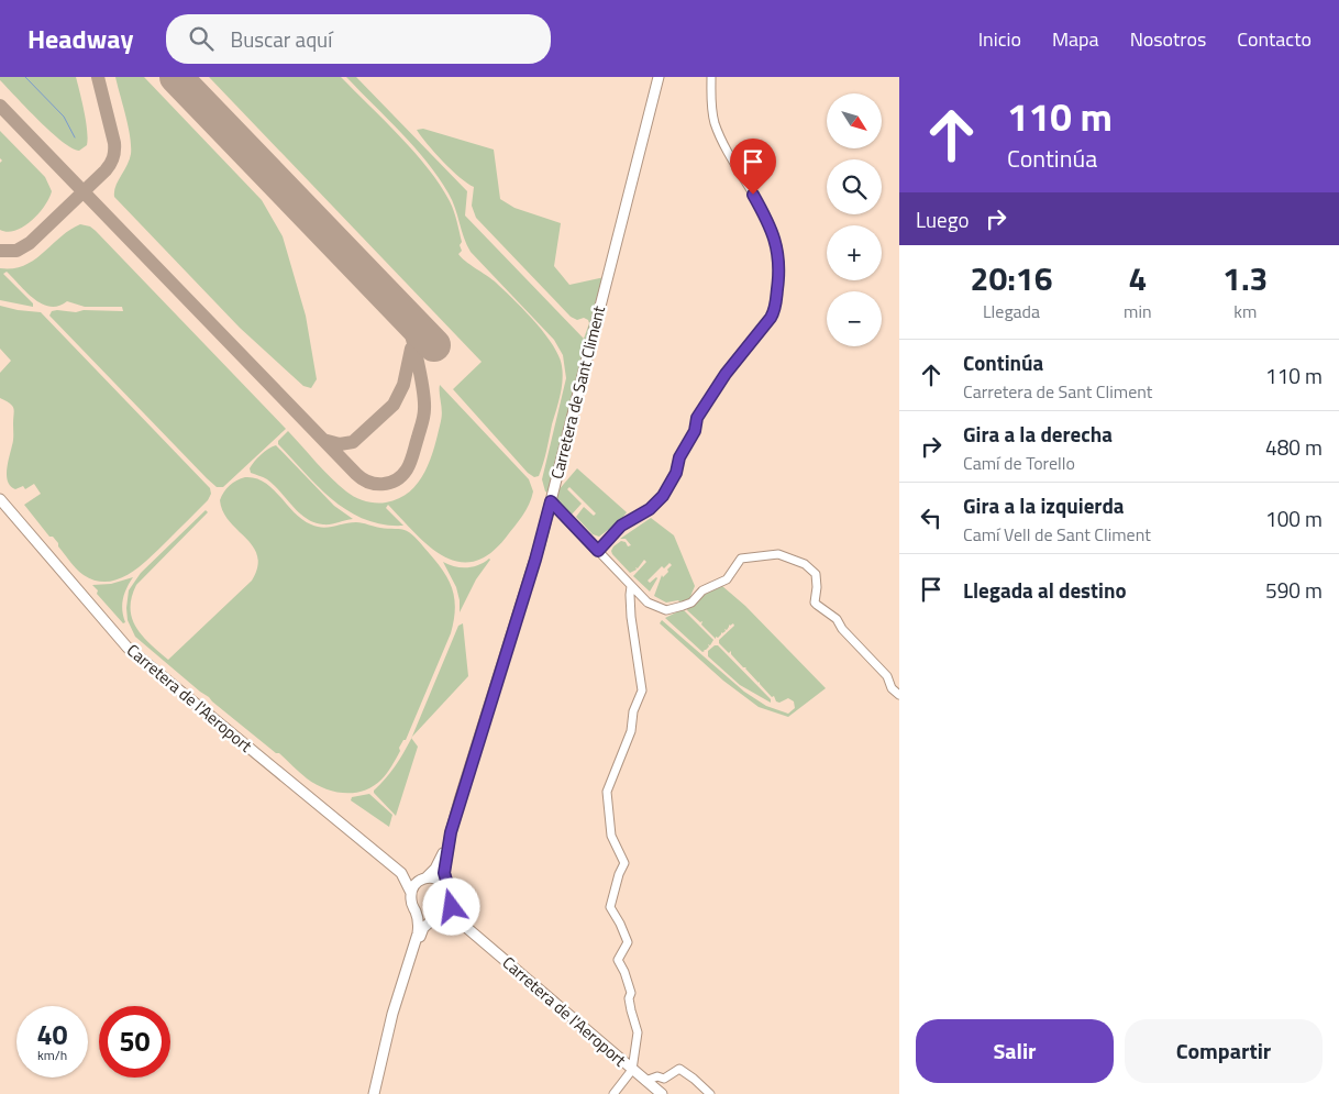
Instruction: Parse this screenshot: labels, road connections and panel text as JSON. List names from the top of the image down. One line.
{"streets":{"main road":["Carretera de Sant Climent","Carretera de l'Aeroport"]},"north":"bottom right","page":{"header":"Headway","search":"Buscar aquí","nav":["Inicio","Mapa","Nosotros","Contacto"],"turn":["110 m","Continúa"],"map_buttons":["+","−"],"then":"Luego","eta":["20:16","Llegada","4","min","1.3","km"],"list":[{"name":"Continúa","note":"Carretera de Sant Climent","value":"110 m"},{"name":"Gira a la derecha","note":"Camí de Torello","value":"480 m"},{"name":"Gira a la izquierda","note":"Camí Vell de Sant Climent","value":"100 m"},{"name":"Llegada al destino","value":"590 m"}],"speed":"40 km/h","limit":"50","buttons":["Salir","Compartir"]}}
